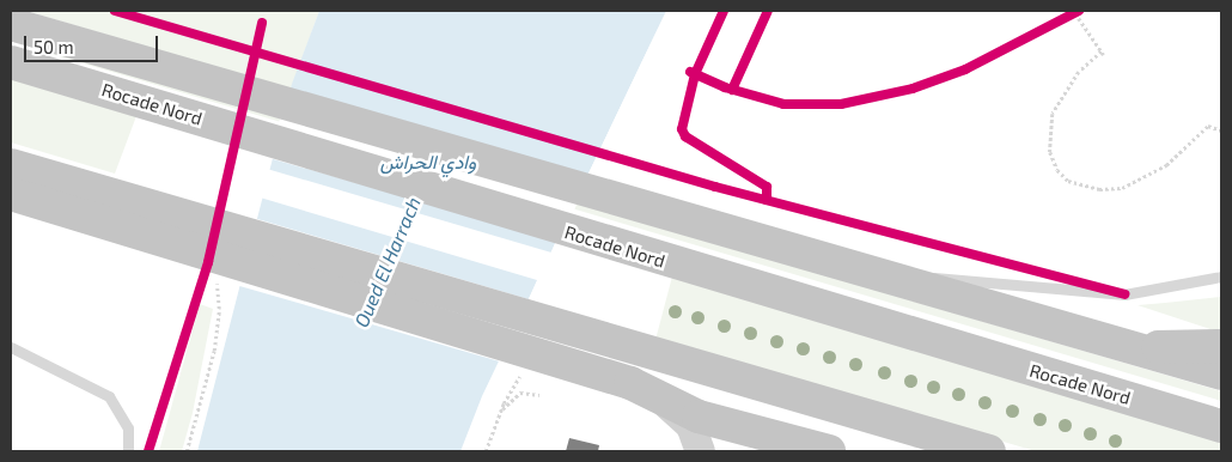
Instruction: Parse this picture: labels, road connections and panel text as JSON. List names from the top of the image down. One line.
{"streets":{"highway":["Rocade Nord"]},"water":["وادي الحراش","Oued El Harrach"],"scale_bar":"50 m"}
